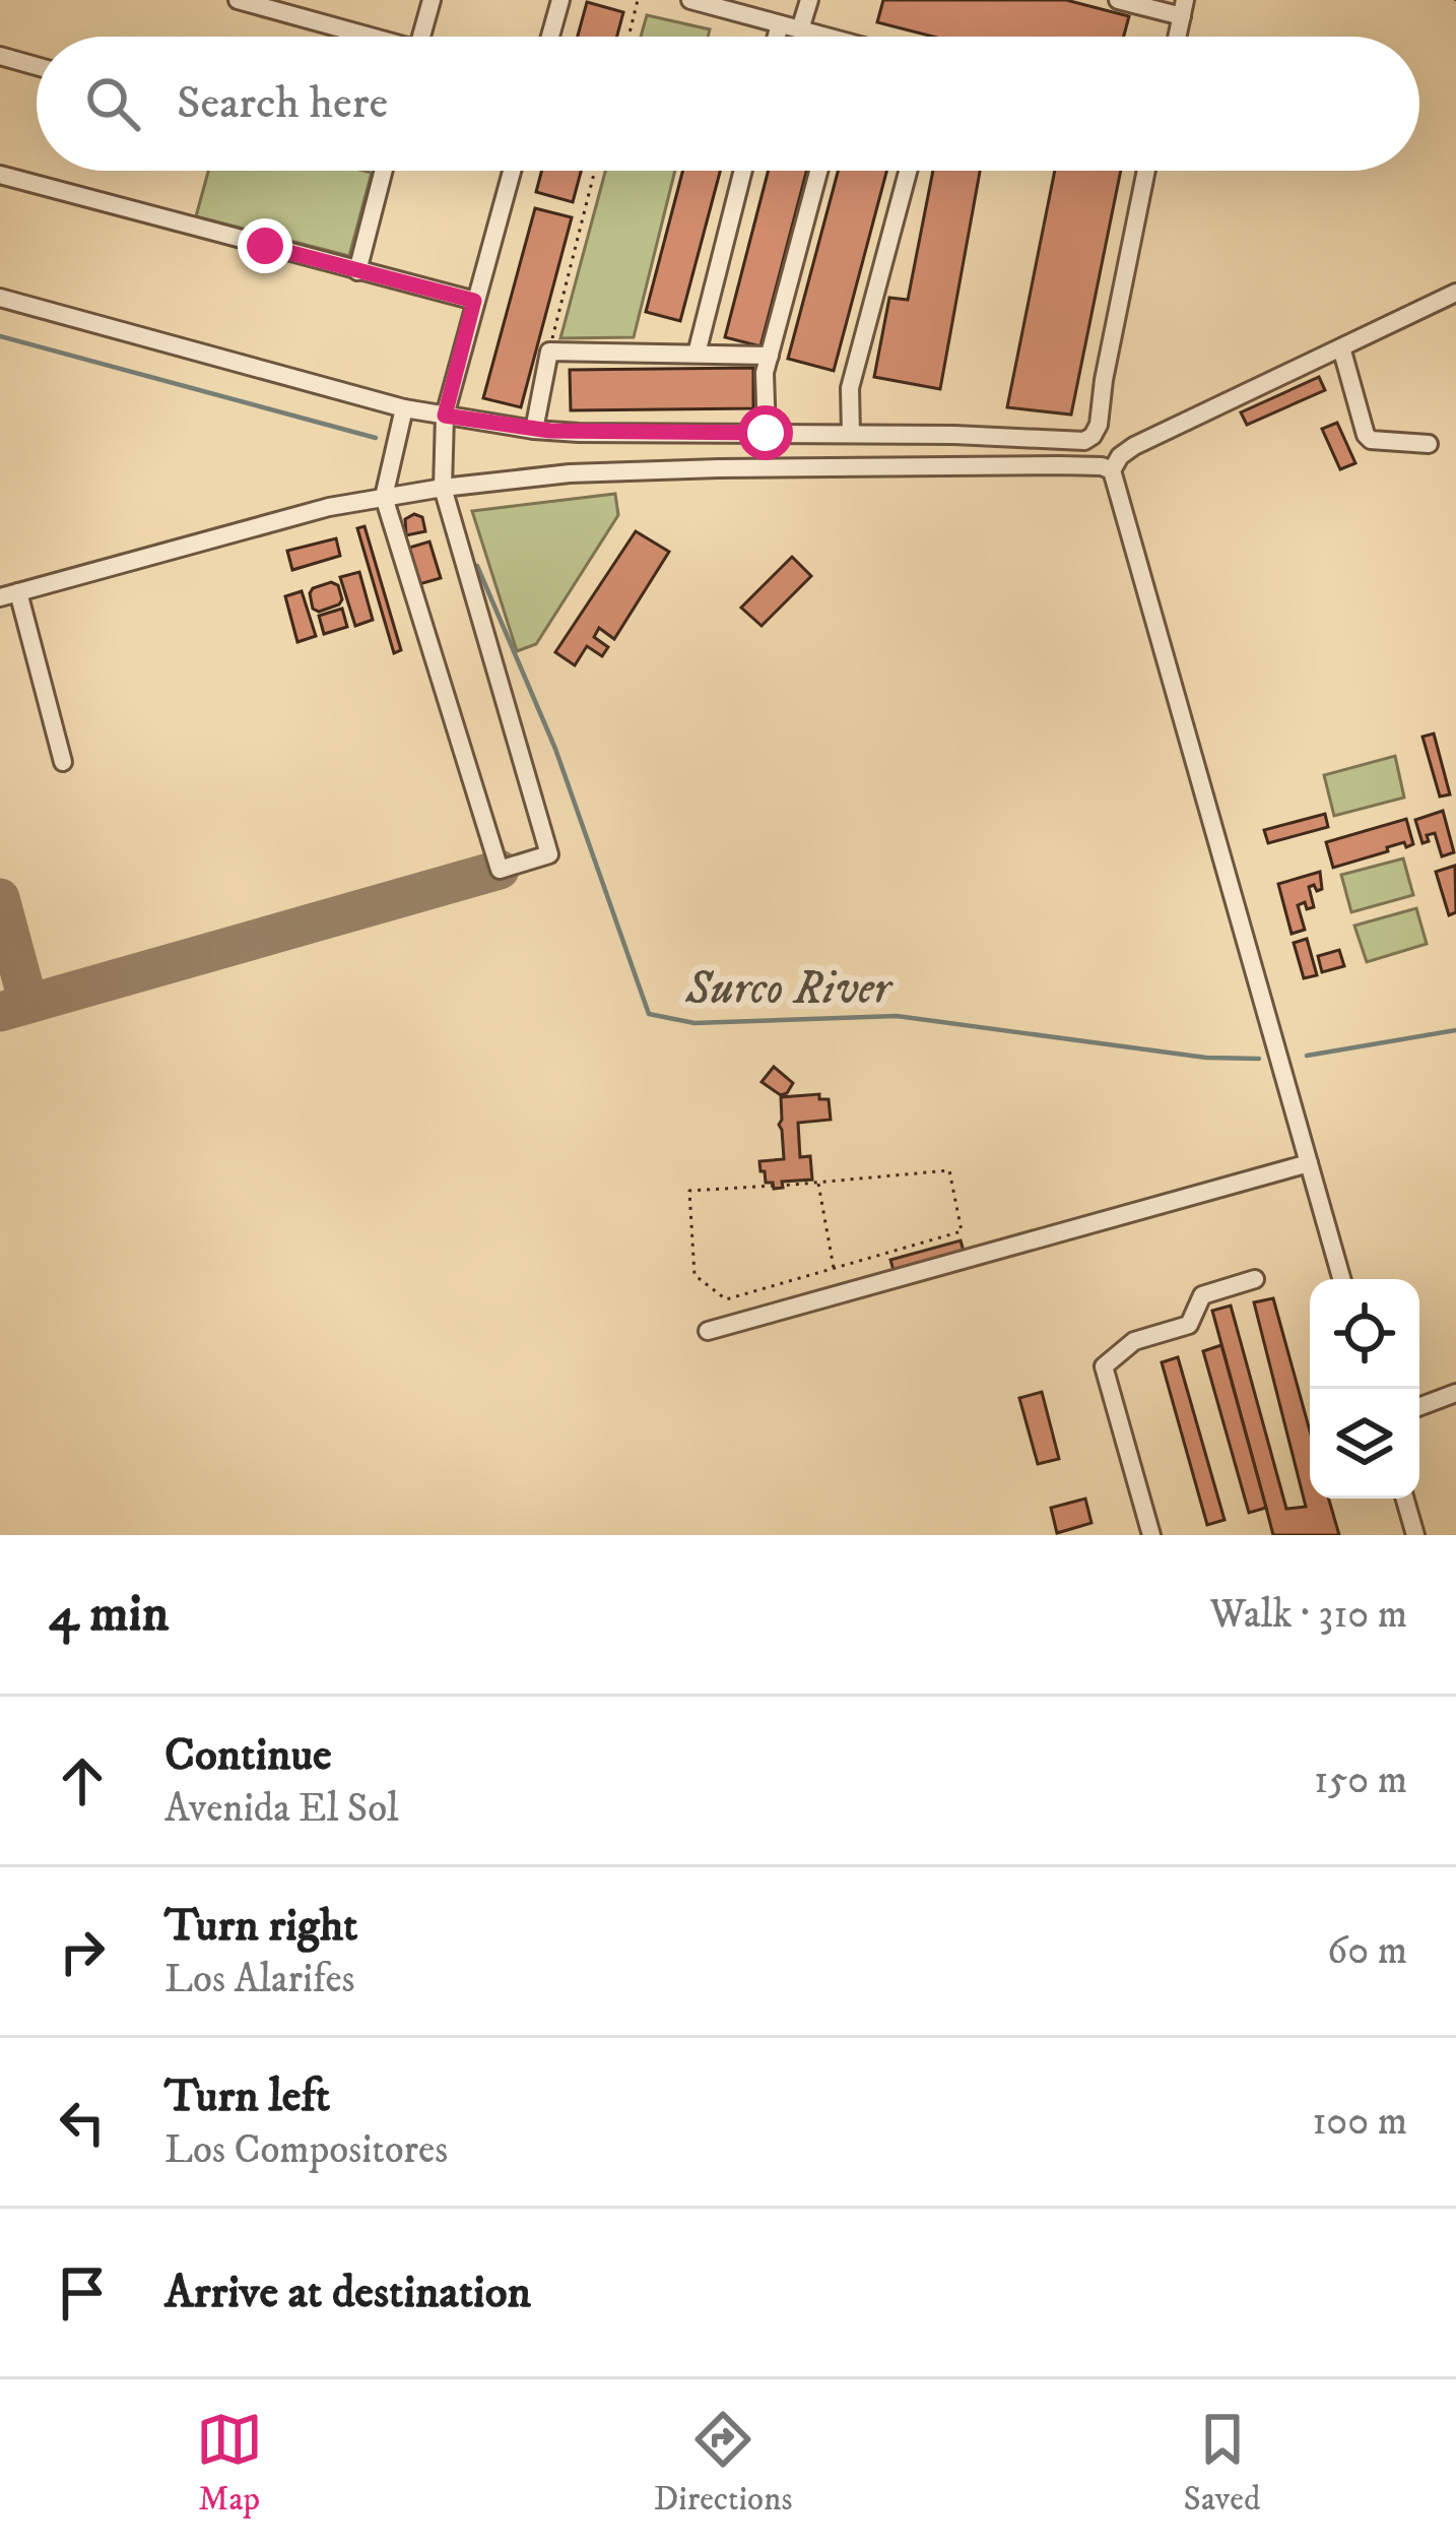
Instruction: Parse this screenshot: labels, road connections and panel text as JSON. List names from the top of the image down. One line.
{"water":["Surco River"],"page":{"search":"Search here","heading":["4 min","Walk · 310 m"],"list":[["Continue","Avenida El Sol","150 m"],["Turn right","Los Alarifes","60 m"],["Turn left","Los Compositores","100 m"],"Arrive at destination"],"nav":["Map","Directions","Saved"]}}
